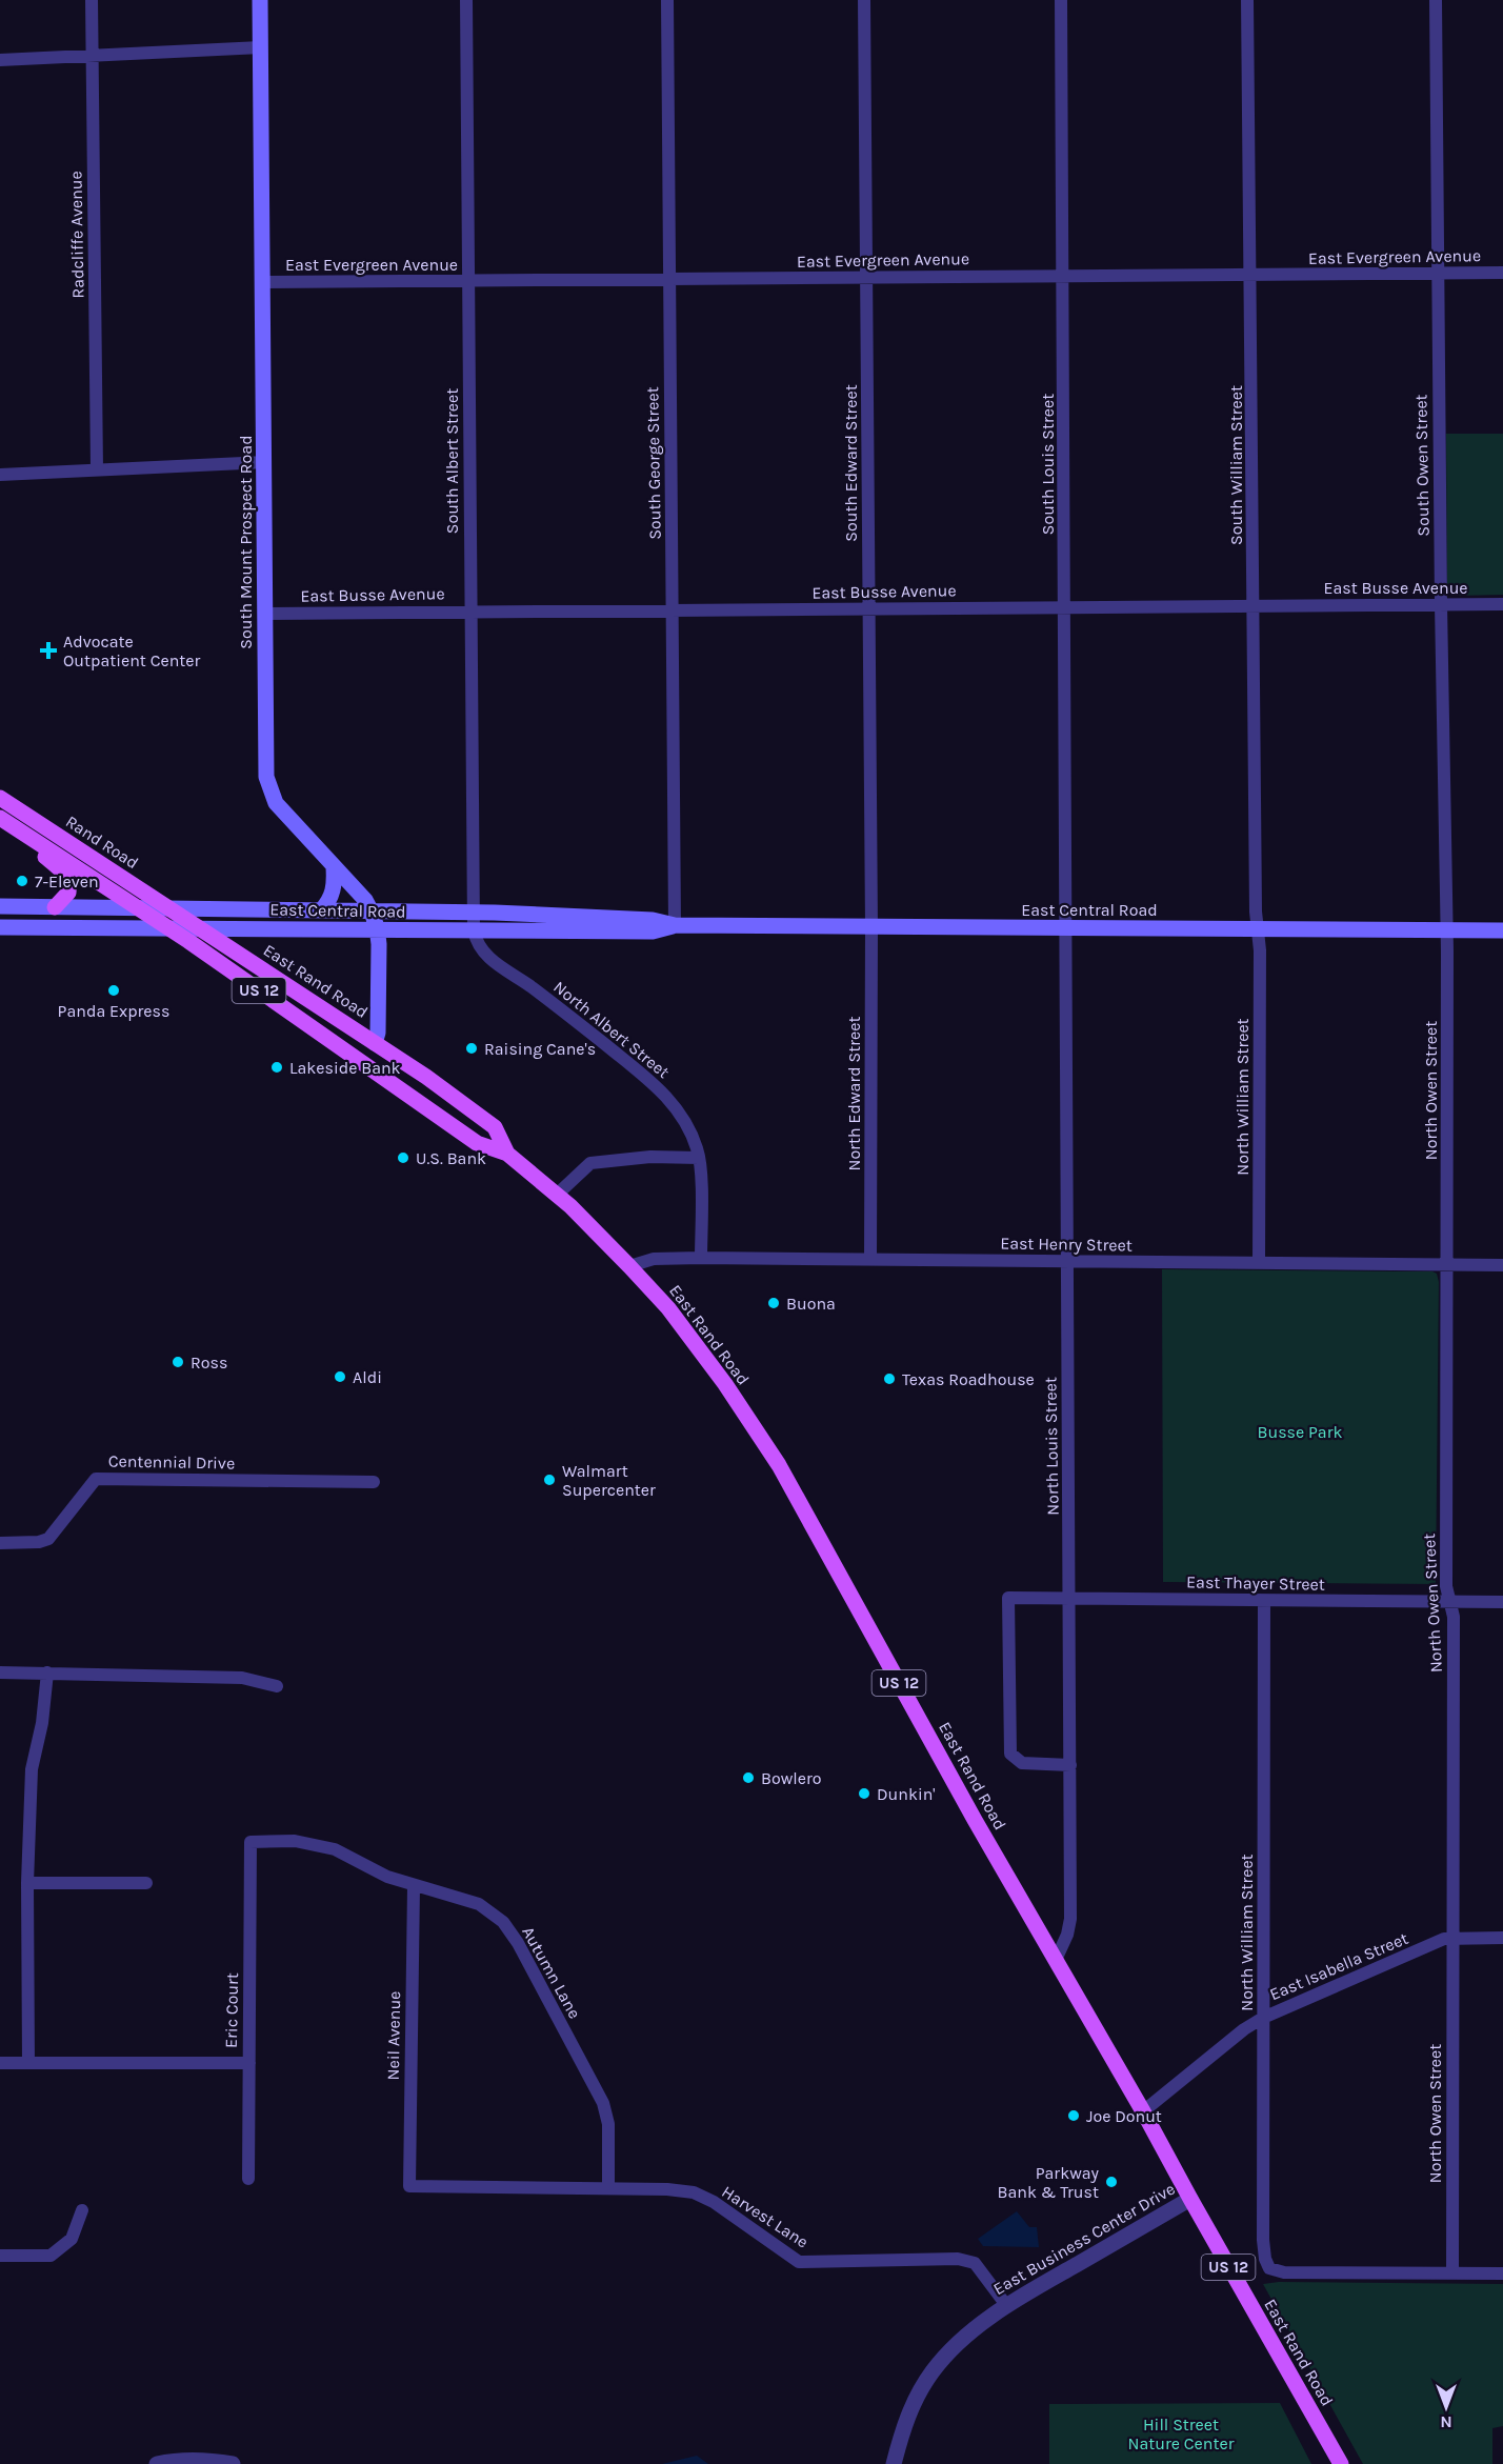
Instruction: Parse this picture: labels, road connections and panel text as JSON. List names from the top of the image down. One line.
{"streets":{"main road":["South Mount Prospect Road","Rand Road","East Central Road","East Rand Road","US 12"],"street":["Radcliffe Avenue","East Evergreen Avenue","South Albert Street","South George Street","South Edward Street","South Louis Street","South William Street","South Owen Street","East Busse Avenue","North Albert Street","North Owen Street","North Edward Street","North William Street","East Henry Street","North Louis Street","Centennial Drive","East Thayer Street","East Isabella Street","Autumn Lane","Eric Court","Neil Avenue","Harvest Lane","East Business Center Drive"]},"crossings":[["East Evergreen Avenue","South Albert Street"],["East Evergreen Avenue","South George Street"],["East Evergreen Avenue","South Edward Street"],["East Evergreen Avenue","South Louis Street"],["East Evergreen Avenue","South William Street"],["East Evergreen Avenue","South Owen Street"],["East Evergreen Avenue","South Mount Prospect Road"],["South Albert Street","East Busse Avenue"],["South Albert Street","East Central Road"],["South Albert Street","North Albert Street"],["South George Street","East Busse Avenue"],["South George Street","East Central Road"],["South Edward Street","East Busse Avenue"],["South Edward Street","East Central Road"],["South Edward Street","North Edward Street"],["South Louis Street","East Busse Avenue"],["South Louis Street","East Central Road"],["South Louis Street","North Louis Street"],["South William Street","East Busse Avenue"],["South William Street","East Central Road"],["South William Street","North William Street"],["South Owen Street","East Busse Avenue"],["South Owen Street","East Central Road"],["South Owen Street","North Owen Street"],["South Mount Prospect Road","East Busse Avenue"],["South Mount Prospect Road","East Central Road"],["South Mount Prospect Road","East Rand Road"],["Rand Road","East Central Road"],["Rand Road","East Rand Road"],["East Central Road","East Rand Road"],["East Central Road","North Albert Street"],["East Central Road","North Owen Street"],["East Central Road","North Edward Street"],["East Central Road","North William Street"],["East Central Road","North Louis Street"],["East Rand Road","East Henry Street"],["East Rand Road","North Louis Street"],["East Rand Road","East Isabella Street"],["East Rand Road","East Business Center Drive"],["North Albert Street","East Henry Street"],["North Owen Street","North William Street"],["North Owen Street","East Henry Street"],["North Owen Street","East Thayer Street"],["North Owen Street","East Isabella Street"],["North Edward Street","East Henry Street"],["North William Street","East Henry Street"],["North William Street","East Thayer Street"],["North William Street","East Isabella Street"],["East Henry Street","North Louis Street"],["North Louis Street","East Thayer Street"],["Autumn Lane","Eric Court"],["Autumn Lane","Neil Avenue"],["Autumn Lane","Harvest Lane"],["Neil Avenue","Harvest Lane"],["Harvest Lane","East Business Center Drive"]],"parks":["Busse Park","Hill Street Nature Center"],"places":{"health":["Advocate Outpatient Center"],"other":["7-Eleven","Panda Express","Raising Cane's","Lakeside Bank","U.S. Bank","Buona","Ross","Aldi","Texas Roadhouse","Walmart Supercenter","Bowlero","Dunkin'","Joe Donut","Parkway Bank & Trust"]},"north":"bottom"}
